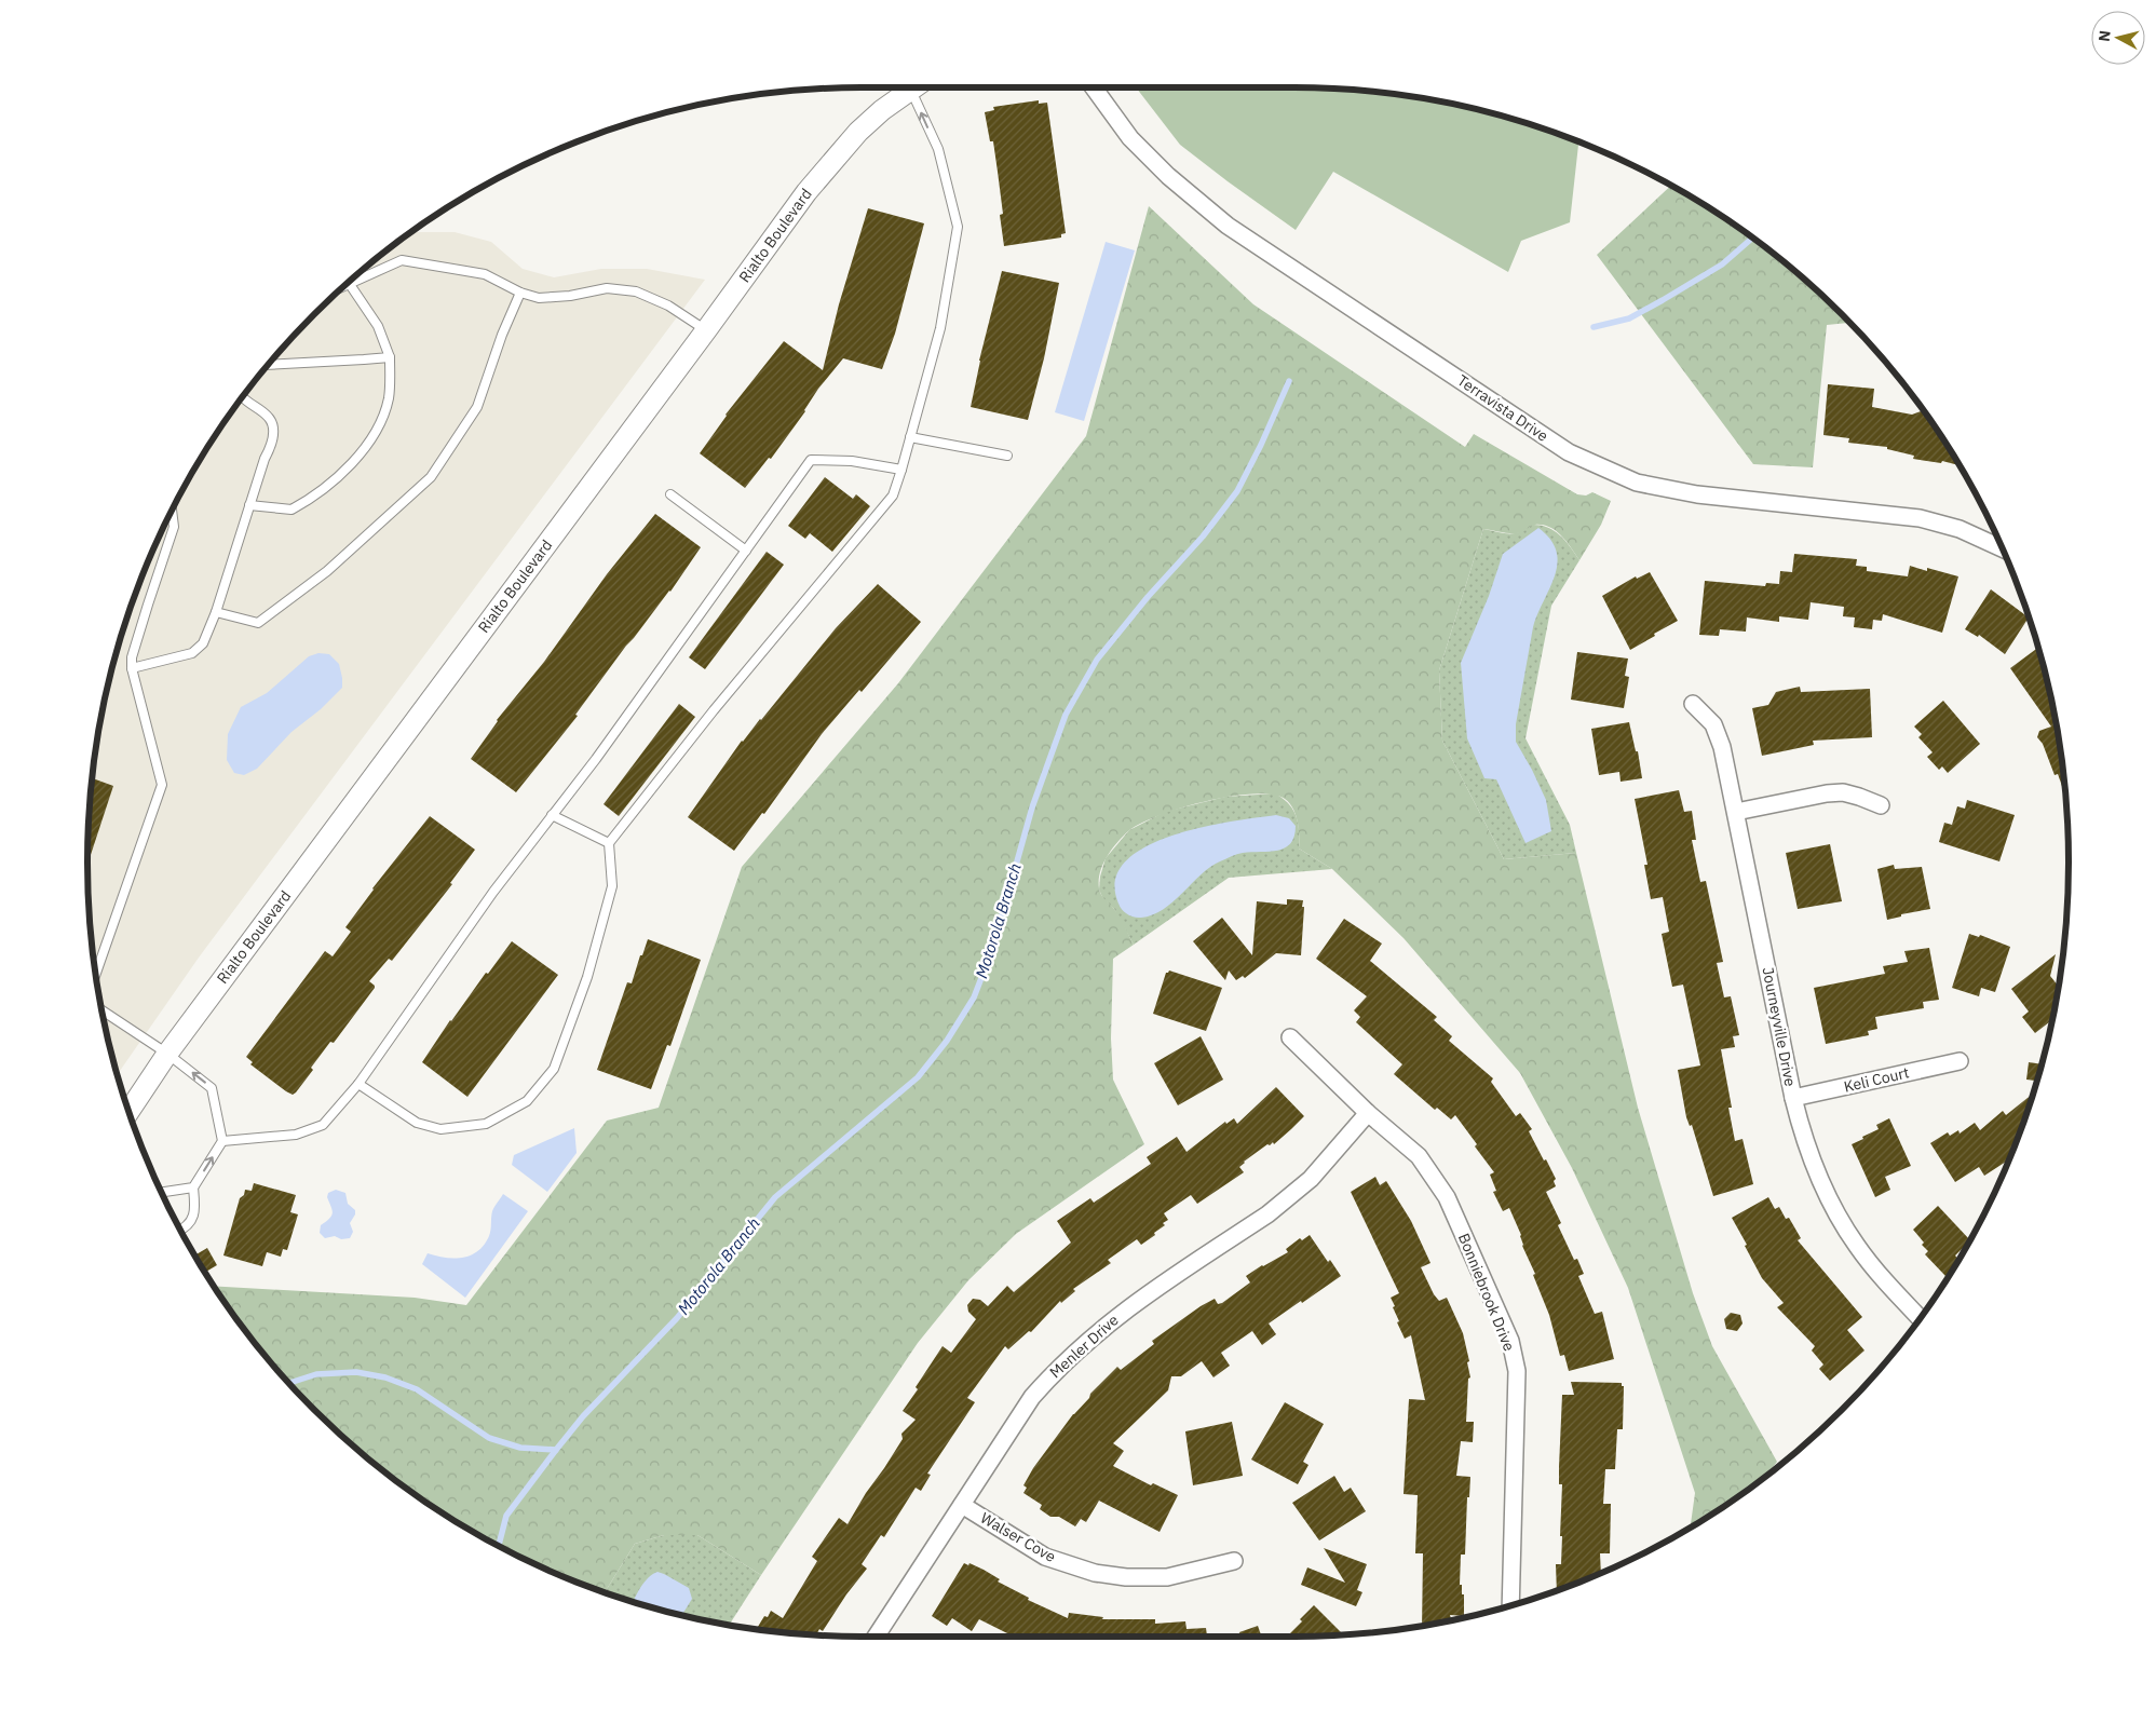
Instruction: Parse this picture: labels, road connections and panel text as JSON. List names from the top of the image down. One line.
{"streets":{"street":["Rialto Boulevard","Terravista Drive","Journeyville Drive","Keli Court","Bonniebrook Drive","Menler Drive","Walser Cove"]},"crossings":[["Journeyville Drive","Keli Court"],["Bonniebrook Drive","Menler Drive"],["Menler Drive","Walser Cove"]],"water":["Motorola Branch"],"north":"left"}
